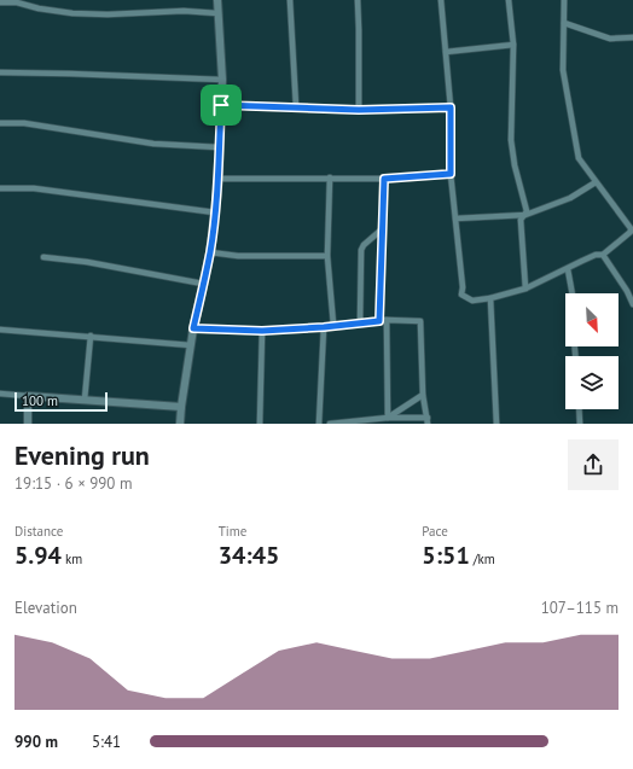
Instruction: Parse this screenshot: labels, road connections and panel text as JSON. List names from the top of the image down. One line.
{"scale_bar":"100 m","north":"bottom right","page":{"scale":"100 m","heading":["Evening run","19:15 · 6 × 990 m"],"stats":[["Distance","5.94 km"],["Time","34:45"],["Pace","5:51 /km"]],"chart":["Elevation","107–115 m"],"list":[{"name":"990 m","note":"5:41"}]}}
